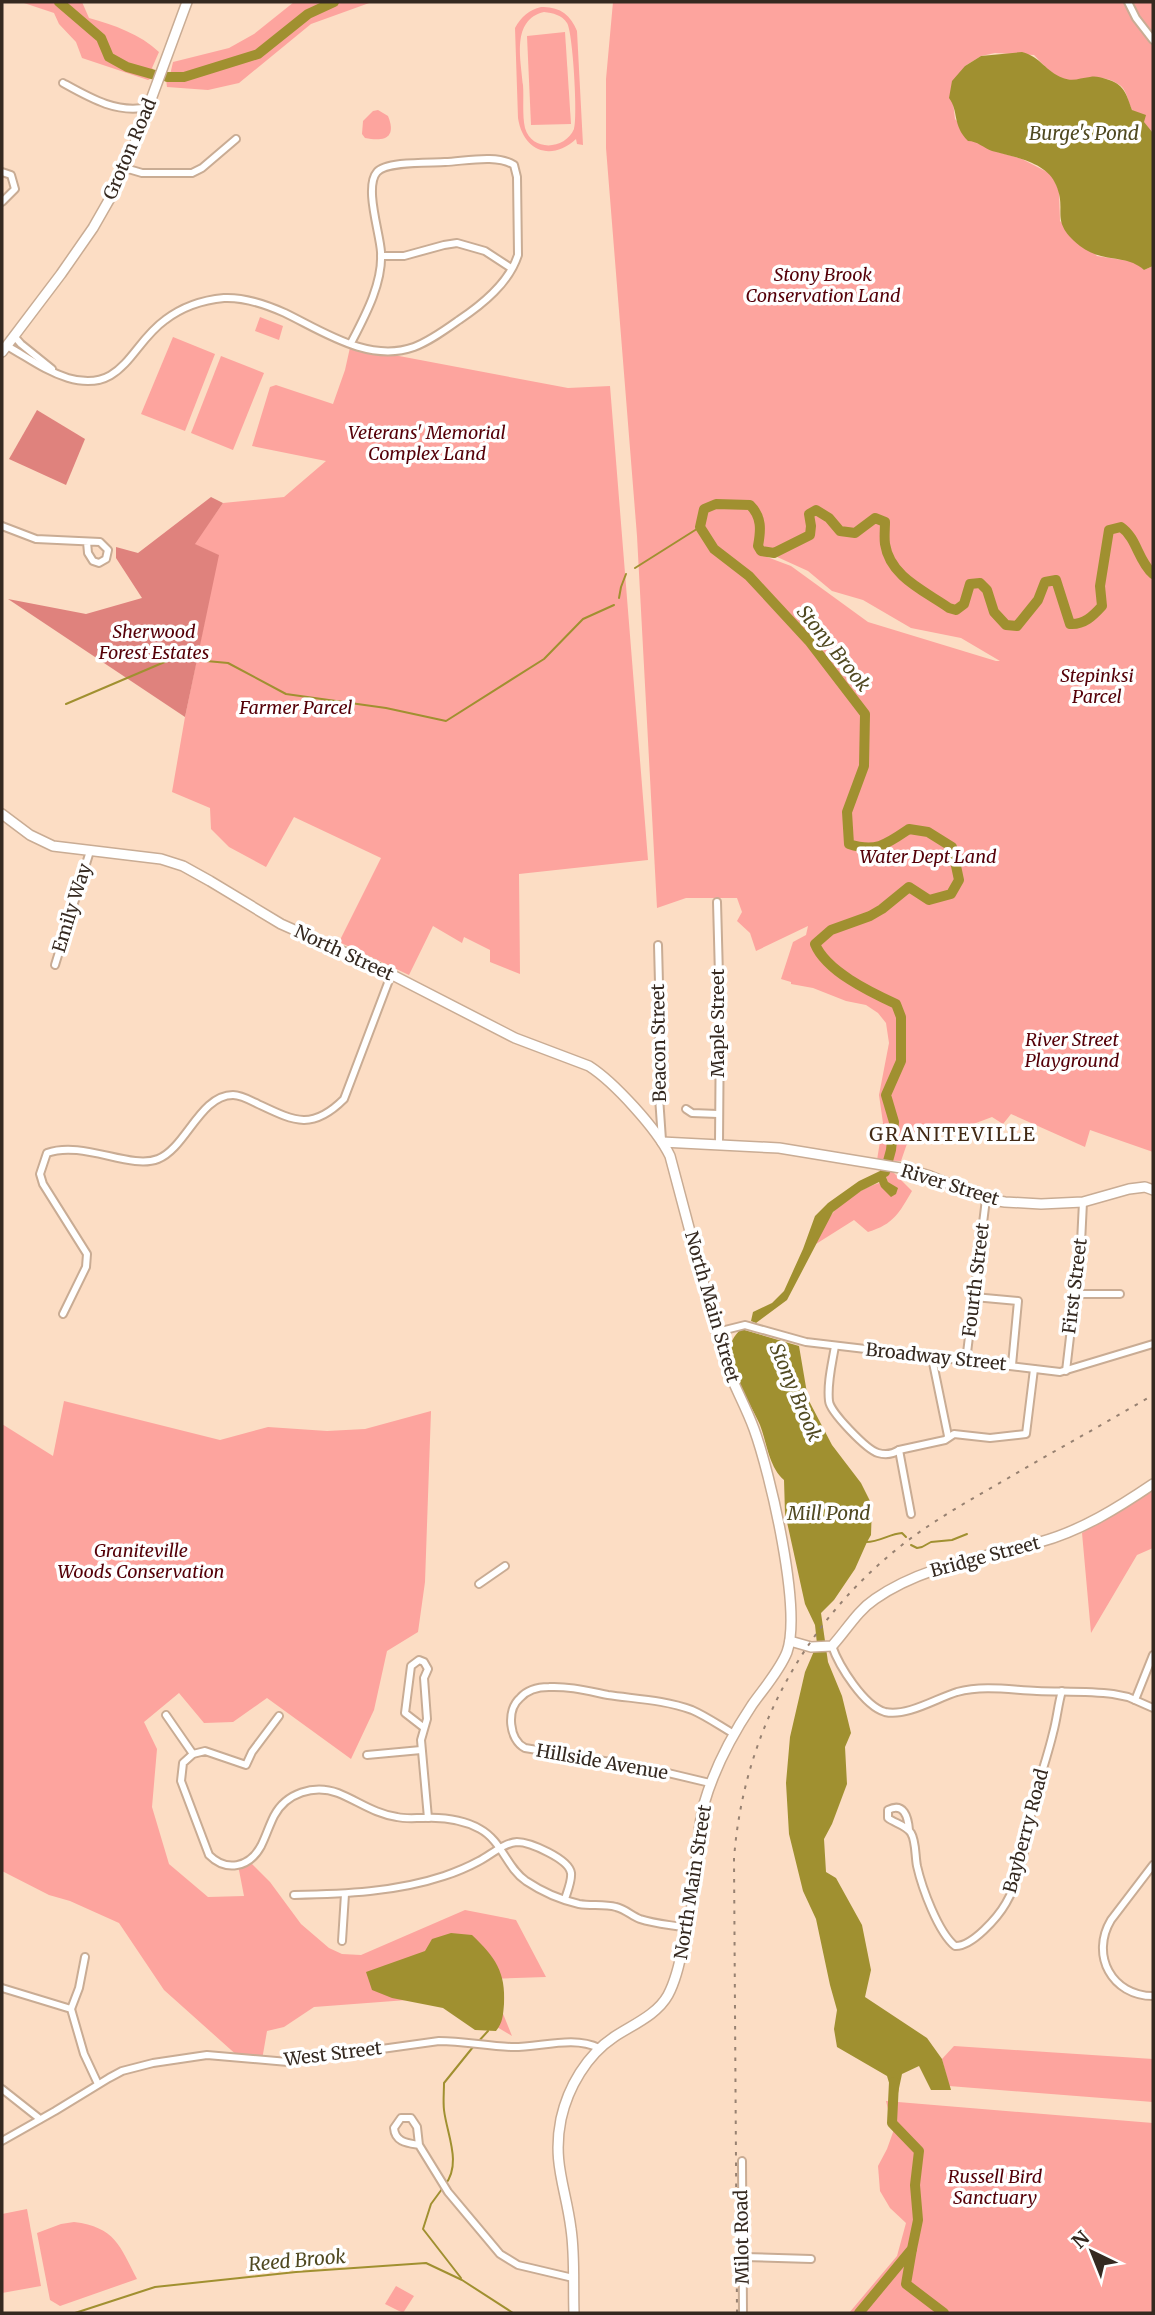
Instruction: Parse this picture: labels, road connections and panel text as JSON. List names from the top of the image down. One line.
{"streets":{"main road":["Groton Road","North Street","River Street","North Main Street","Bridge Street"],"street":["Emily Way","Maple Street","Beacon Street","Fourth Street","First Street","Broadway Street","Hillside Avenue","Bayberry Road","West Street","Milot Road"]},"crossings":[["Emily Way","North Street"],["North Street","Beacon Street"],["North Street","River Street"],["North Street","North Main Street"],["Maple Street","River Street"],["Beacon Street","River Street"],["Beacon Street","North Main Street"],["River Street","Fourth Street"],["River Street","First Street"],["River Street","North Main Street"],["Fourth Street","Broadway Street"],["First Street","Broadway Street"],["North Main Street","Broadway Street"],["North Main Street","Hillside Avenue"],["North Main Street","West Street"]],"districts":["GRANITEVILLE"],"water":["Burge's Pond","Stony Brook","Mill Pond","Reed Brook"],"parks":["Stony Brook Conservation Land","Veterans' Memorial Complex Land","Sherwood Forest Estates","Stepinksi Parcel","Farmer Parcel","Water Dept Land","River Street Playground","Graniteville Woods Conservation","Russell Bird Sanctuary"],"north":"top left"}
